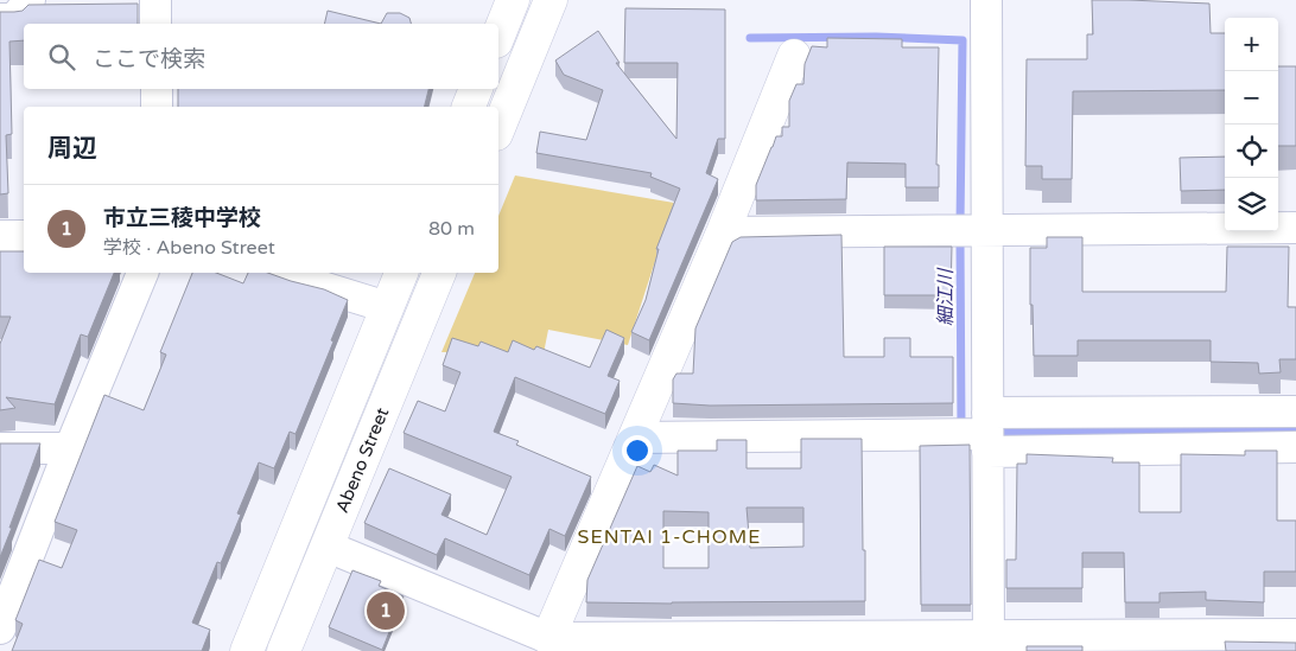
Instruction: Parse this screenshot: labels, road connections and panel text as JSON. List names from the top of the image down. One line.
{"streets":{"main road":["Abeno Street"]},"districts":["SENTAI 1-CHOME"],"water":["細江川"],"page":{"map_buttons":["+","−"],"search":"ここで検索","heading":"周辺","list":[{"mark":"1","name":"市立三稜中学校","note":"学校 · Abeno Street","value":"80 m"}],"pins":"1"}}
